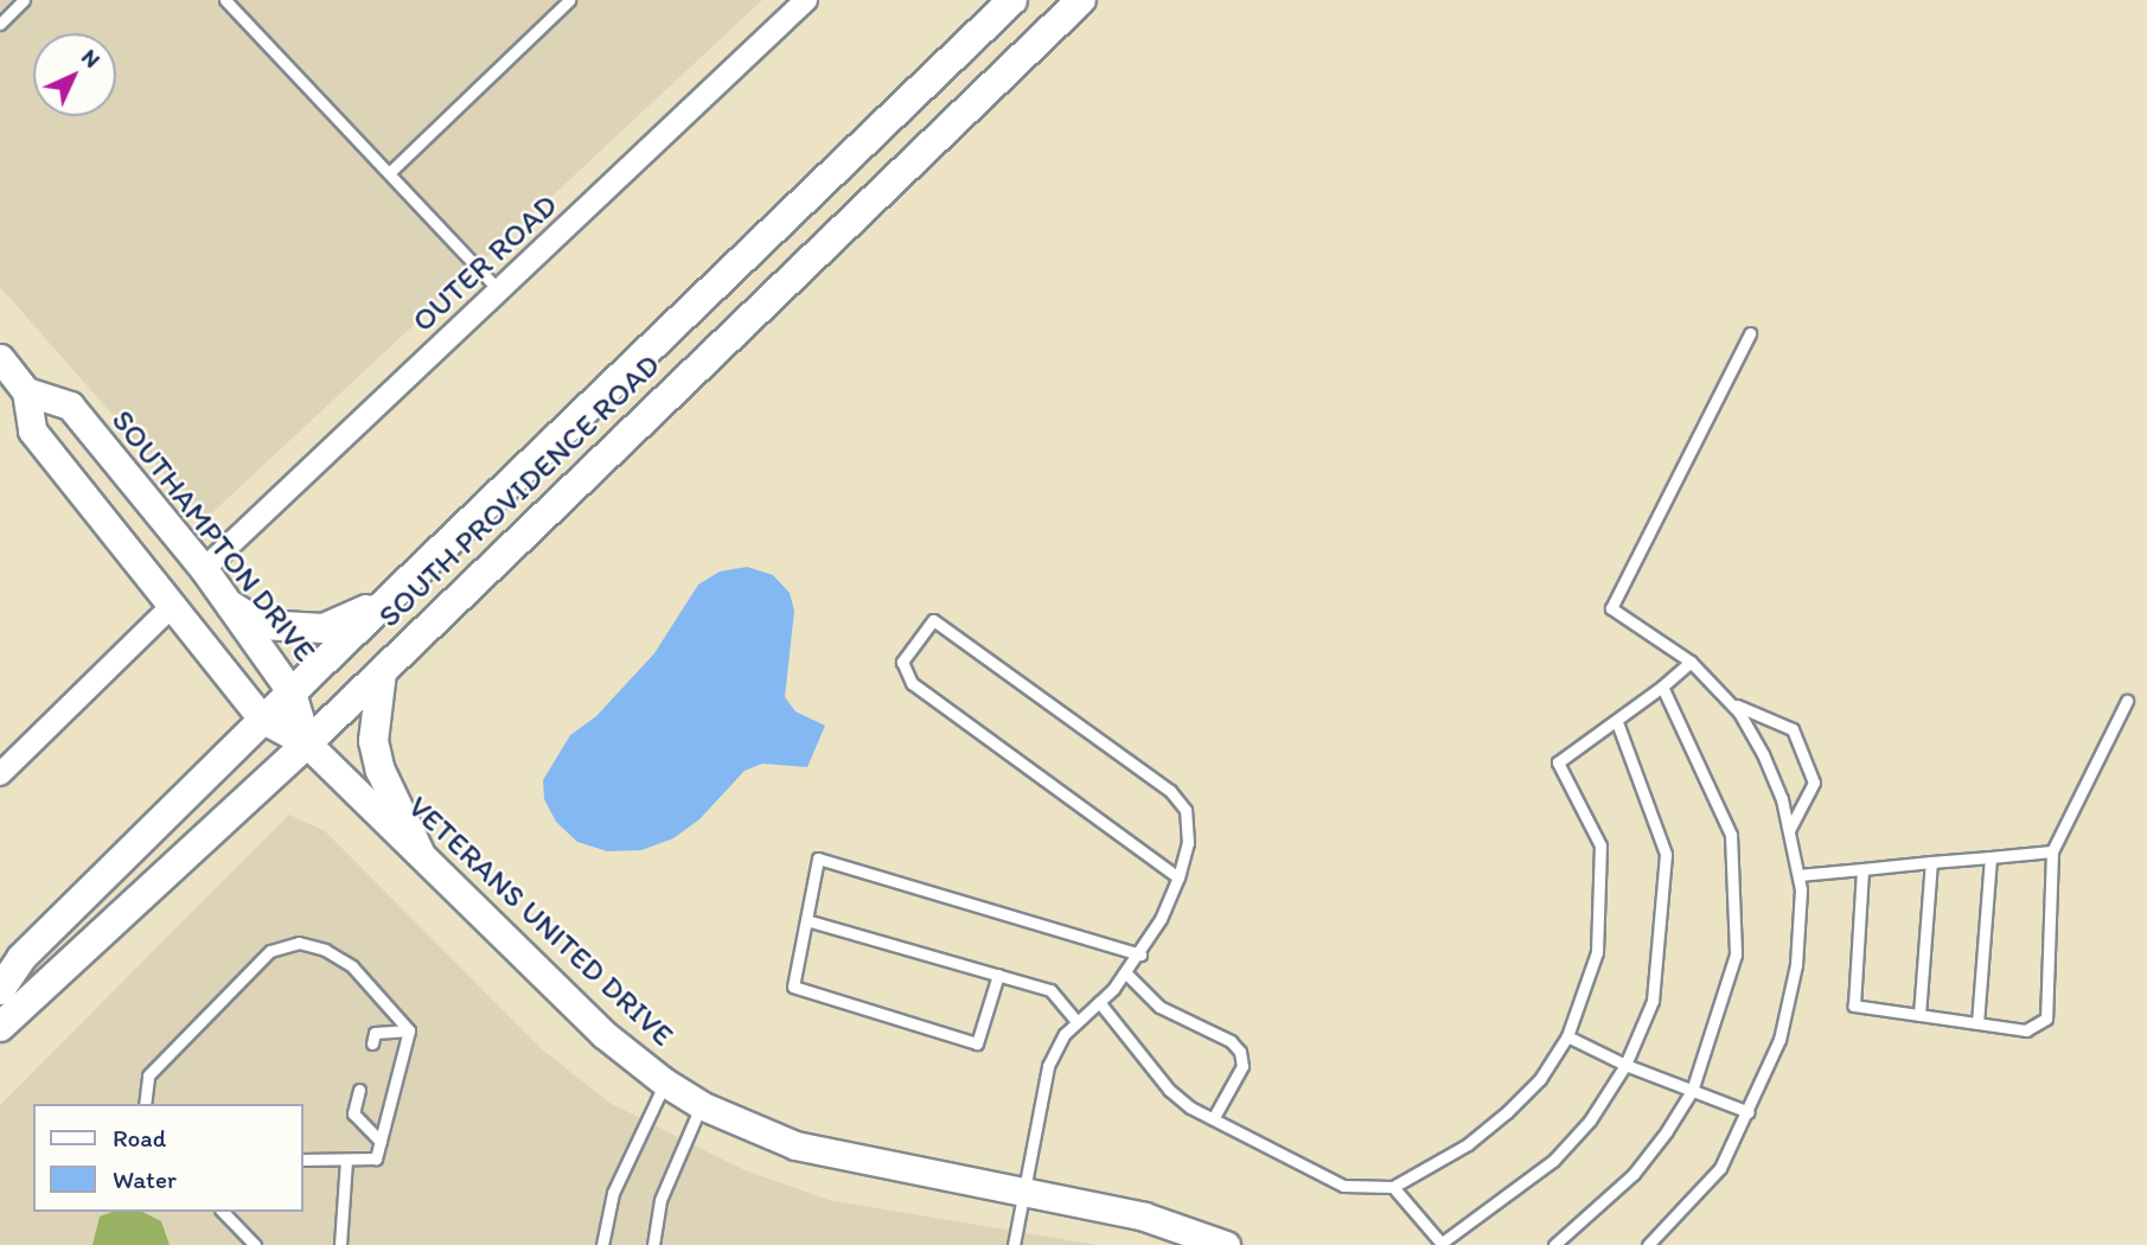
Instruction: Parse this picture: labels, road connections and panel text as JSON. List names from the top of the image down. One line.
{"streets":{"main road":["SOUTH PROVIDENCE ROAD"],"street":["OUTER ROAD","SOUTHAMPTON DRIVE","VETERANS UNITED DRIVE"]},"crossings":[["OUTER ROAD","SOUTHAMPTON DRIVE"],["SOUTH PROVIDENCE ROAD","SOUTHAMPTON DRIVE"],["SOUTH PROVIDENCE ROAD","VETERANS UNITED DRIVE"],["SOUTHAMPTON DRIVE","VETERANS UNITED DRIVE"]],"legend":["Road","Water"],"north":"top right"}
